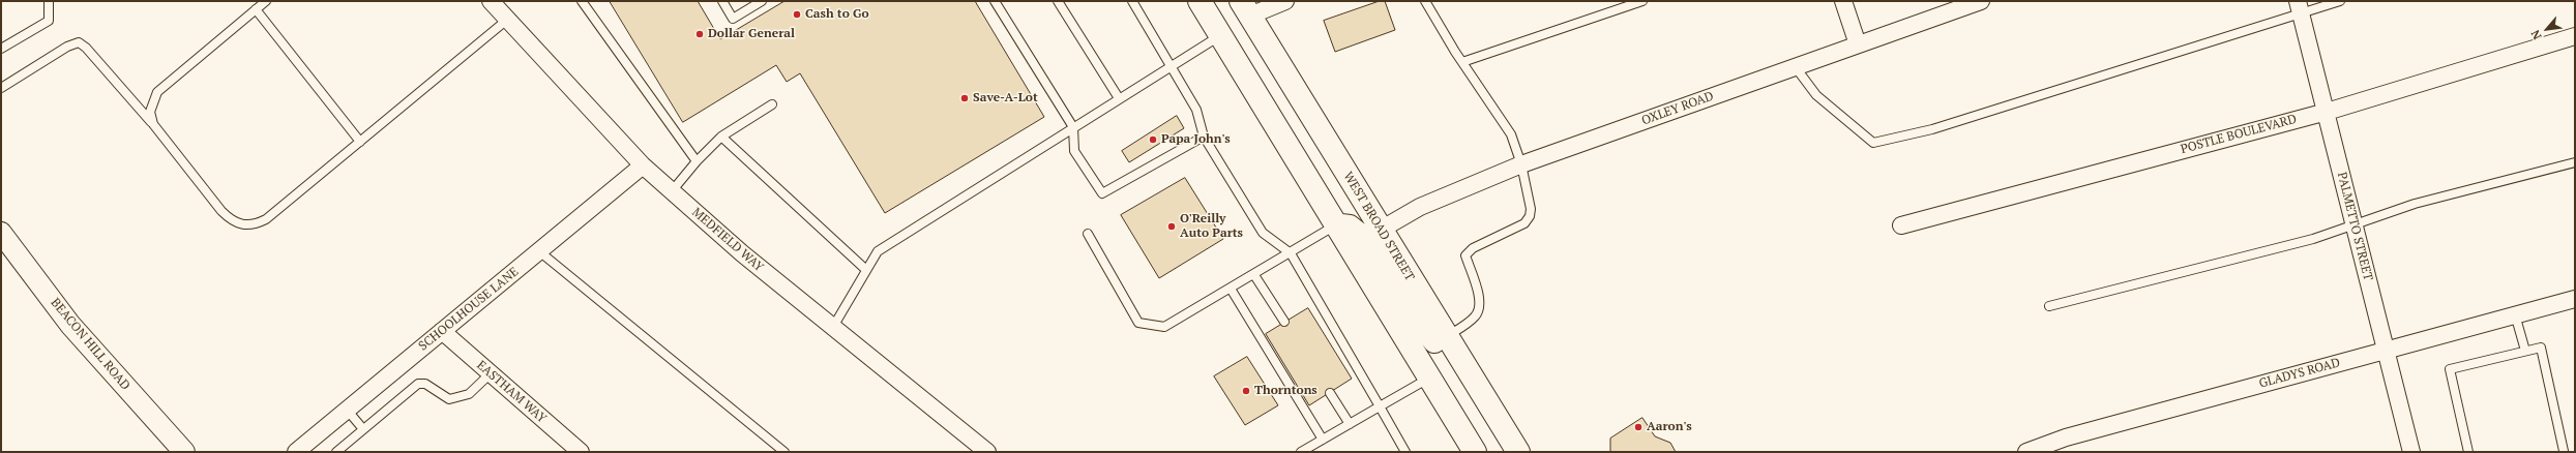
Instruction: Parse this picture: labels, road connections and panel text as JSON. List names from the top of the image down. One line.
{"streets":{"main road":["WEST BROAD STREET"],"street":["OXLEY ROAD","POSTLE BOULEVARD","PALMETTO STREET","MEDFIELD WAY","SCHOOLHOUSE LANE","BEACON HILL ROAD","GLADYS ROAD","EASTHAM WAY"]},"crossings":[["OXLEY ROAD","WEST BROAD STREET"],["POSTLE BOULEVARD","PALMETTO STREET"],["PALMETTO STREET","GLADYS ROAD"],["MEDFIELD WAY","SCHOOLHOUSE LANE"],["SCHOOLHOUSE LANE","EASTHAM WAY"]],"places":["Cash to Go","Dollar General","Save-A-Lot","Papa John's","O'Reilly Auto Parts","Thorntons","Aaron's"],"north":"bottom left"}
